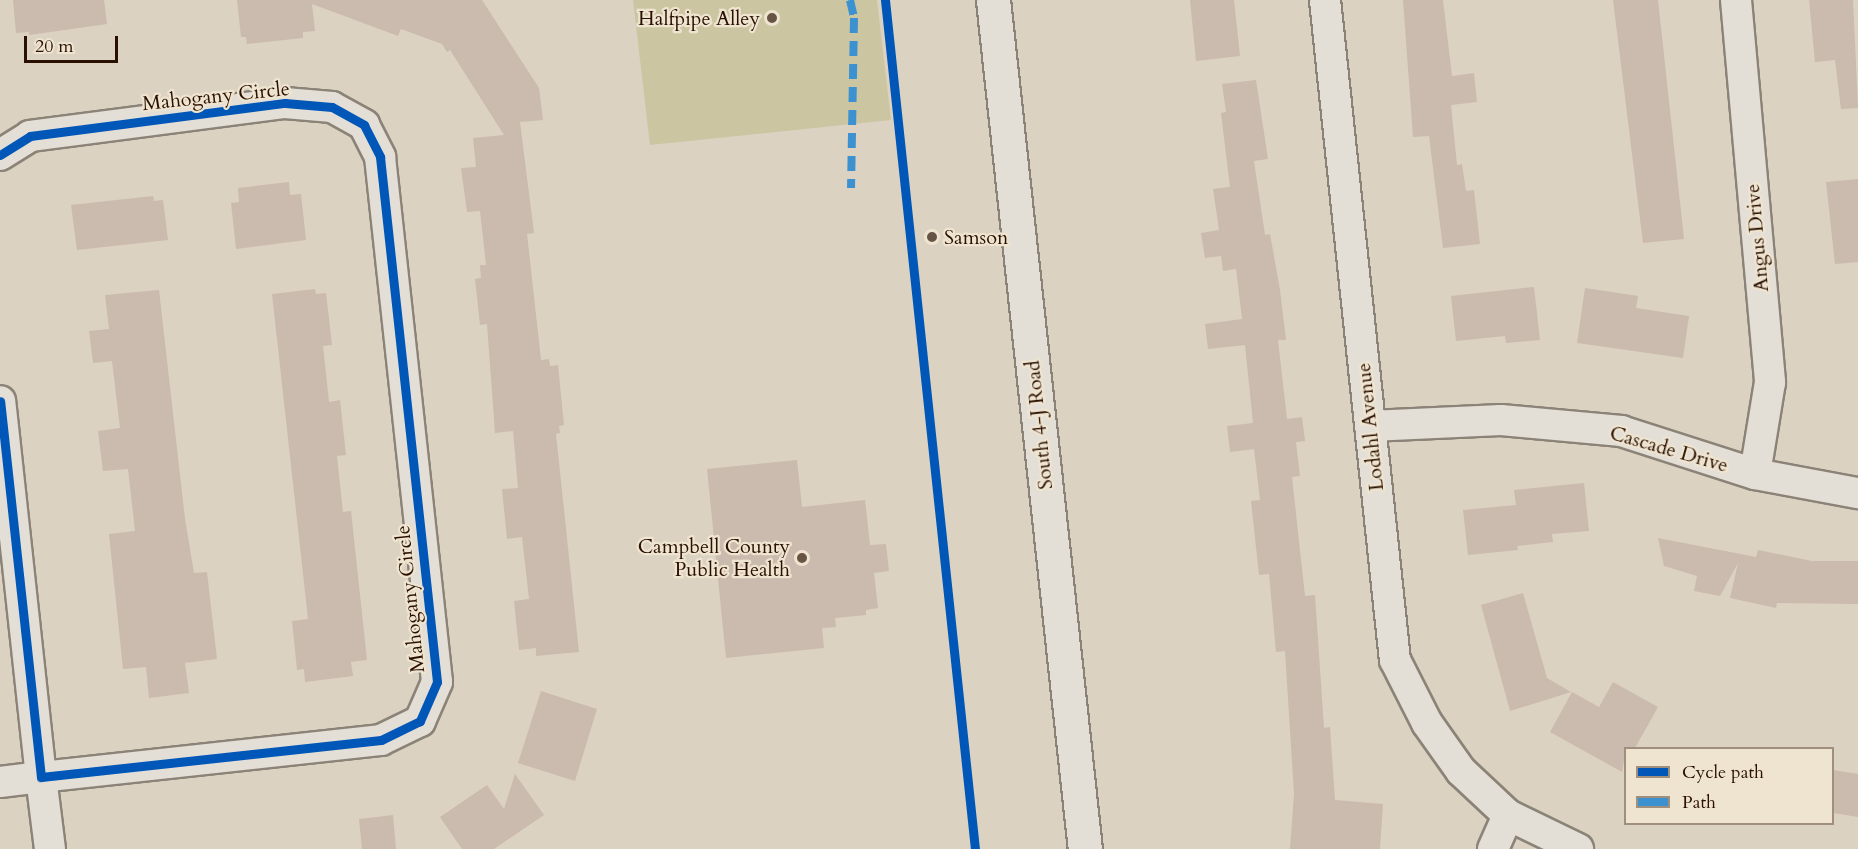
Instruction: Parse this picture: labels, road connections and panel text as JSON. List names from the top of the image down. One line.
{"streets":{"main road":["South 4-J Road"],"street":["Mahogany Circle","Angus Drive","Lodahl Avenue","Cascade Drive"]},"crossings":[["Angus Drive","Cascade Drive"],["Lodahl Avenue","Cascade Drive"]],"places":["Halfpipe Alley","Samson","Campbell County Public Health"],"legend":["Cycle path","Path"],"scale_bar":"20 m"}
